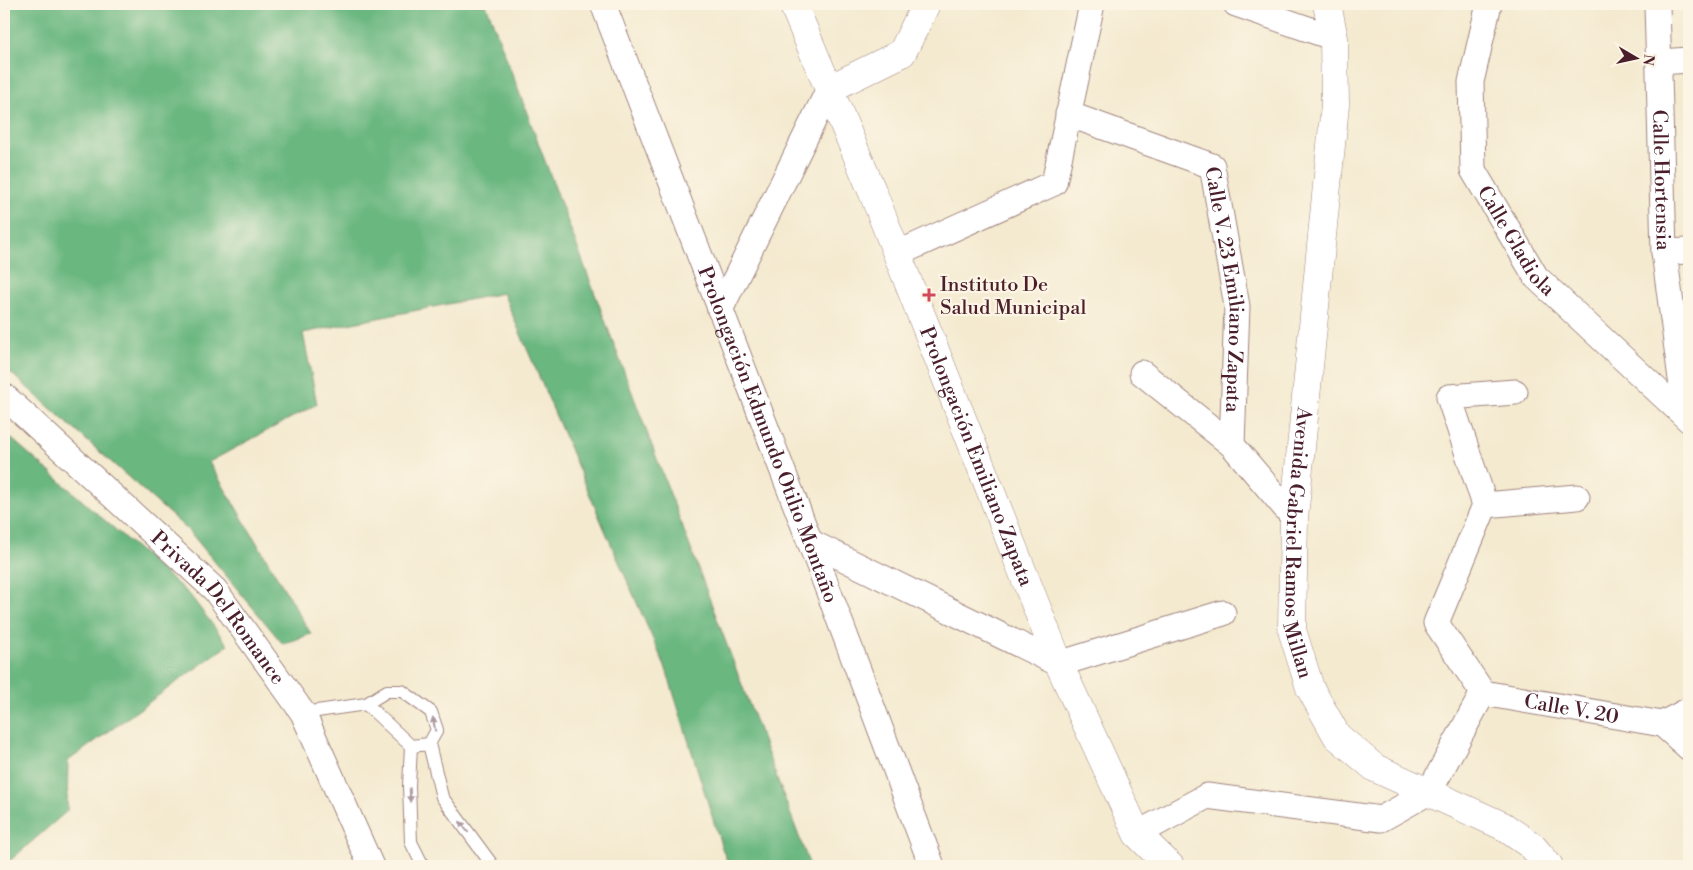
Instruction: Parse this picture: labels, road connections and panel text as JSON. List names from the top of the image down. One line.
{"streets":{"street":["Calle Hortensia","Calle Gladiola","Calle V. 23 Emiliano Zapata","Prolongación Edmundo Otilio Montaño","Prolongación Emiliano Zapata","Avenida Gabriel Ramos Millan","Privada Del Romance","Calle V. 20"]},"crossings":[["Calle Hortensia","Calle Gladiola"],["Calle V. 23 Emiliano Zapata","Avenida Gabriel Ramos Millan"]],"places":{"health":["Instituto De Salud Municipal"]},"north":"right"}
